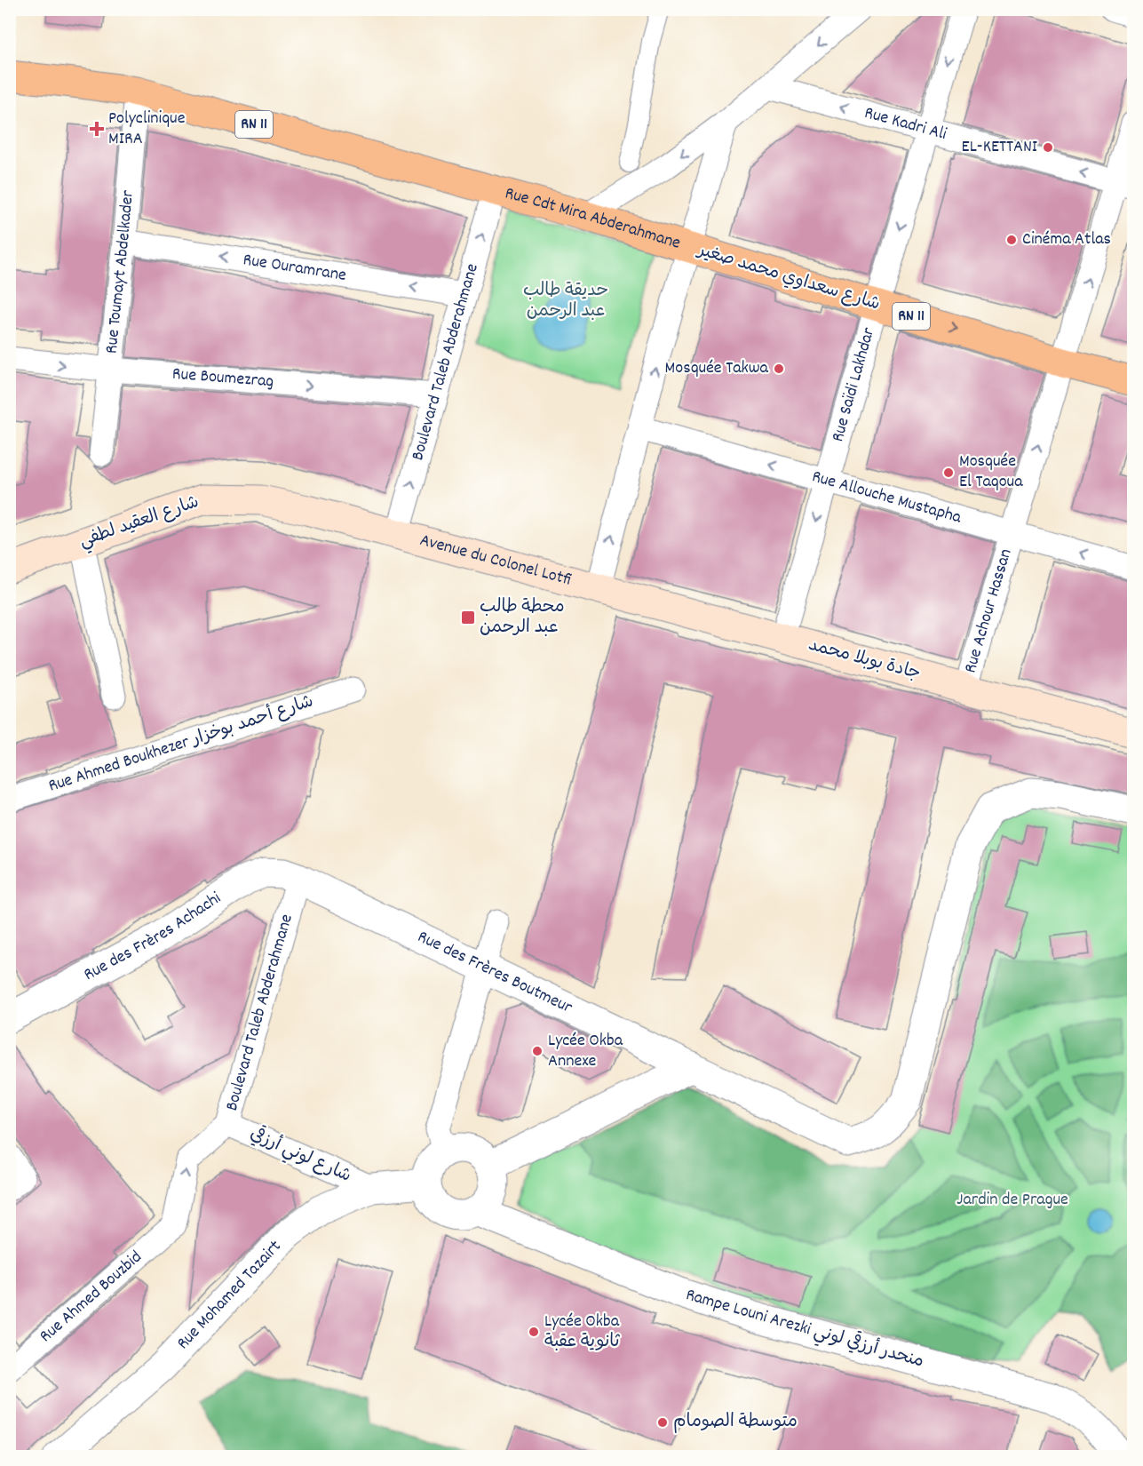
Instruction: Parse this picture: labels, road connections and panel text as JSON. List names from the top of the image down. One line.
{"streets":{"main road":["RN 11","Rue Cdt Mira Abderahmane","شارع سعداوي محمد صغير","شارع العقيد لطفي","Avenue du Colonel Lotfi","جادة بوبلا محمد"],"street":["Rue Kadri Ali","Rue Ouramrane","Rue Toumayt Abdelkader","Boulevard Taleb Abderahmane","Rue Boumezrag","Rue Saïdi Lakhdar","Rue Allouche Mustapha","Rue Achour Hassan","Rue Ahmed Boukhezer شارع أحمد بوخزار","Rue des Frères Achachi","Rue des Frères Boutmeur","شارع لوني أرزقي","Rue Mohamed Tazairt","Rue Ahmed Bouzbid","Rampe Louni Arezki منحدر أرزقي لوني"]},"crossings":[["RN 11","Rue Cdt Mira Abderahmane"],["RN 11","Rue Toumayt Abdelkader"],["RN 11","Boulevard Taleb Abderahmane"],["Rue Kadri Ali","Rue Saïdi Lakhdar"],["Rue Kadri Ali","Rue Achour Hassan"],["Rue Cdt Mira Abderahmane","شارع سعداوي محمد صغير"],["Rue Cdt Mira Abderahmane","Boulevard Taleb Abderahmane"],["Rue Ouramrane","Rue Toumayt Abdelkader"],["Rue Ouramrane","Boulevard Taleb Abderahmane"],["Rue Toumayt Abdelkader","Rue Boumezrag"],["شارع سعداوي محمد صغير","Rue Saïdi Lakhdar"],["شارع سعداوي محمد صغير","Rue Achour Hassan"],["Boulevard Taleb Abderahmane","Rue Boumezrag"],["Boulevard Taleb Abderahmane","شارع العقيد لطفي"],["Boulevard Taleb Abderahmane","Avenue du Colonel Lotfi"],["Boulevard Taleb Abderahmane","Rue des Frères Achachi"],["Boulevard Taleb Abderahmane","Rue des Frères Boutmeur"],["Boulevard Taleb Abderahmane","شارع لوني أرزقي"],["Boulevard Taleb Abderahmane","Rue Ahmed Bouzbid"],["Rue Saïdi Lakhdar","Rue Allouche Mustapha"],["Rue Saïdi Lakhdar","جادة بوبلا محمد"],["Rue Allouche Mustapha","Rue Achour Hassan"],["شارع العقيد لطفي","Avenue du Colonel Lotfi"],["Avenue du Colonel Lotfi","جادة بوبلا محمد"],["Rue Achour Hassan","جادة بوبلا محمد"],["Rue des Frères Achachi","Rue des Frères Boutmeur"],["شارع لوني أرزقي","Rue Mohamed Tazairt"],["Rue Mohamed Tazairt","Rampe Louni Arezki منحدر أرزقي لوني"]],"one_way":["Rue Kadri Ali","Rue Ouramrane","شارع سعداوي محمد صغير","Rue Boumezrag","Rue Allouche Mustapha","Rue Achour Hassan"],"parks":["حديقة طالب عبد الرحمن","Jardin de Prague"],"places":{"health":["Polyclinique MIRA"],"other":["EL-KETTANI","Cinéma Atlas","Mosquée Takwa","Mosquée El Taqoua","Lycée Okba Annexe","Lycée Okba ثانوية عقبة","متوسطة الصومام"],"transit":["محطة طالب عبد الرحمن"]}}
